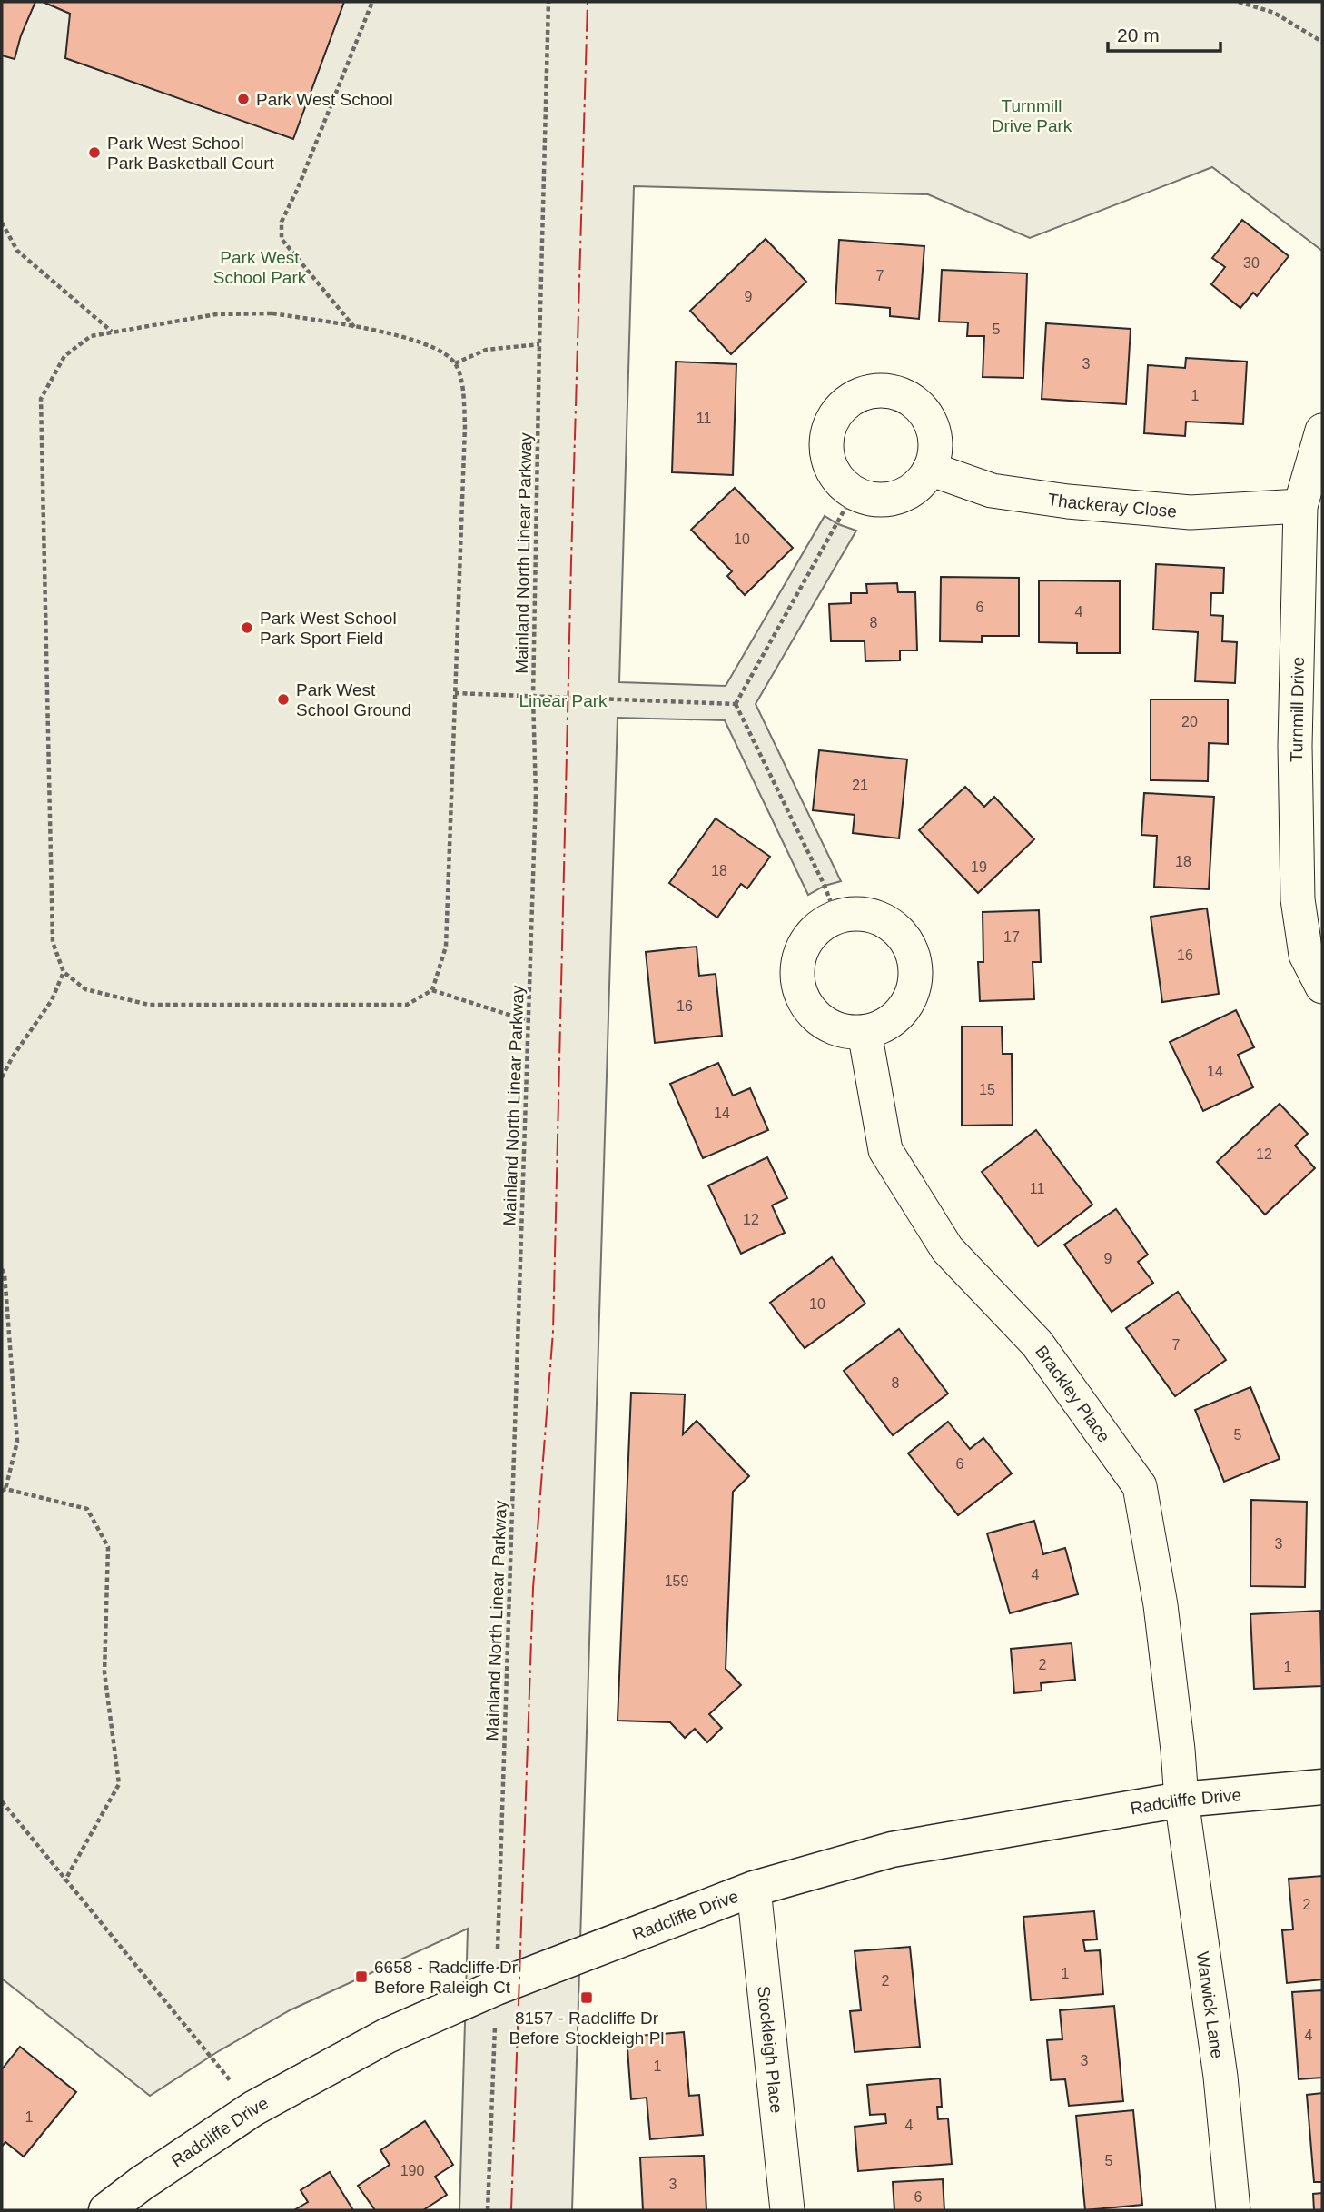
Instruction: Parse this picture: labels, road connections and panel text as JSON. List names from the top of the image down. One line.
{"streets":{"street":["Thackeray Close","Turnmill Drive","Brackley Place","Radcliffe Drive","Warwick Lane","Stockleigh Place"],"path":["Mainland North Linear Parkway"]},"crossings":[["Thackeray Close","Turnmill Drive"],["Mainland North Linear Parkway","Radcliffe Drive"],["Brackley Place","Radcliffe Drive"],["Brackley Place","Warwick Lane"],["Radcliffe Drive","Warwick Lane"],["Radcliffe Drive","Stockleigh Place"]],"parks":["Turnmill Drive Park","Park West School Park","Linear Park"],"places":{"other":["Park West School","Park West School Park Basketball Court","Park West School Park Sport Field","Park West School Ground"],"transit":["6658 - Radcliffe Dr Before Raleigh Ct","8157 - Radcliffe Dr Before Stockleigh Pl"]},"house_numbers":["30","7","9","5","3","1","11","10","6","4","8","20","21","18","19","18","17","16","16","14","15","14","12","11","12","9","10","7","8","5","6","3","4","159","2","1","2","1","2","4","3","1","1","4","5","190","3","6"],"scale_bar":"20 m"}
